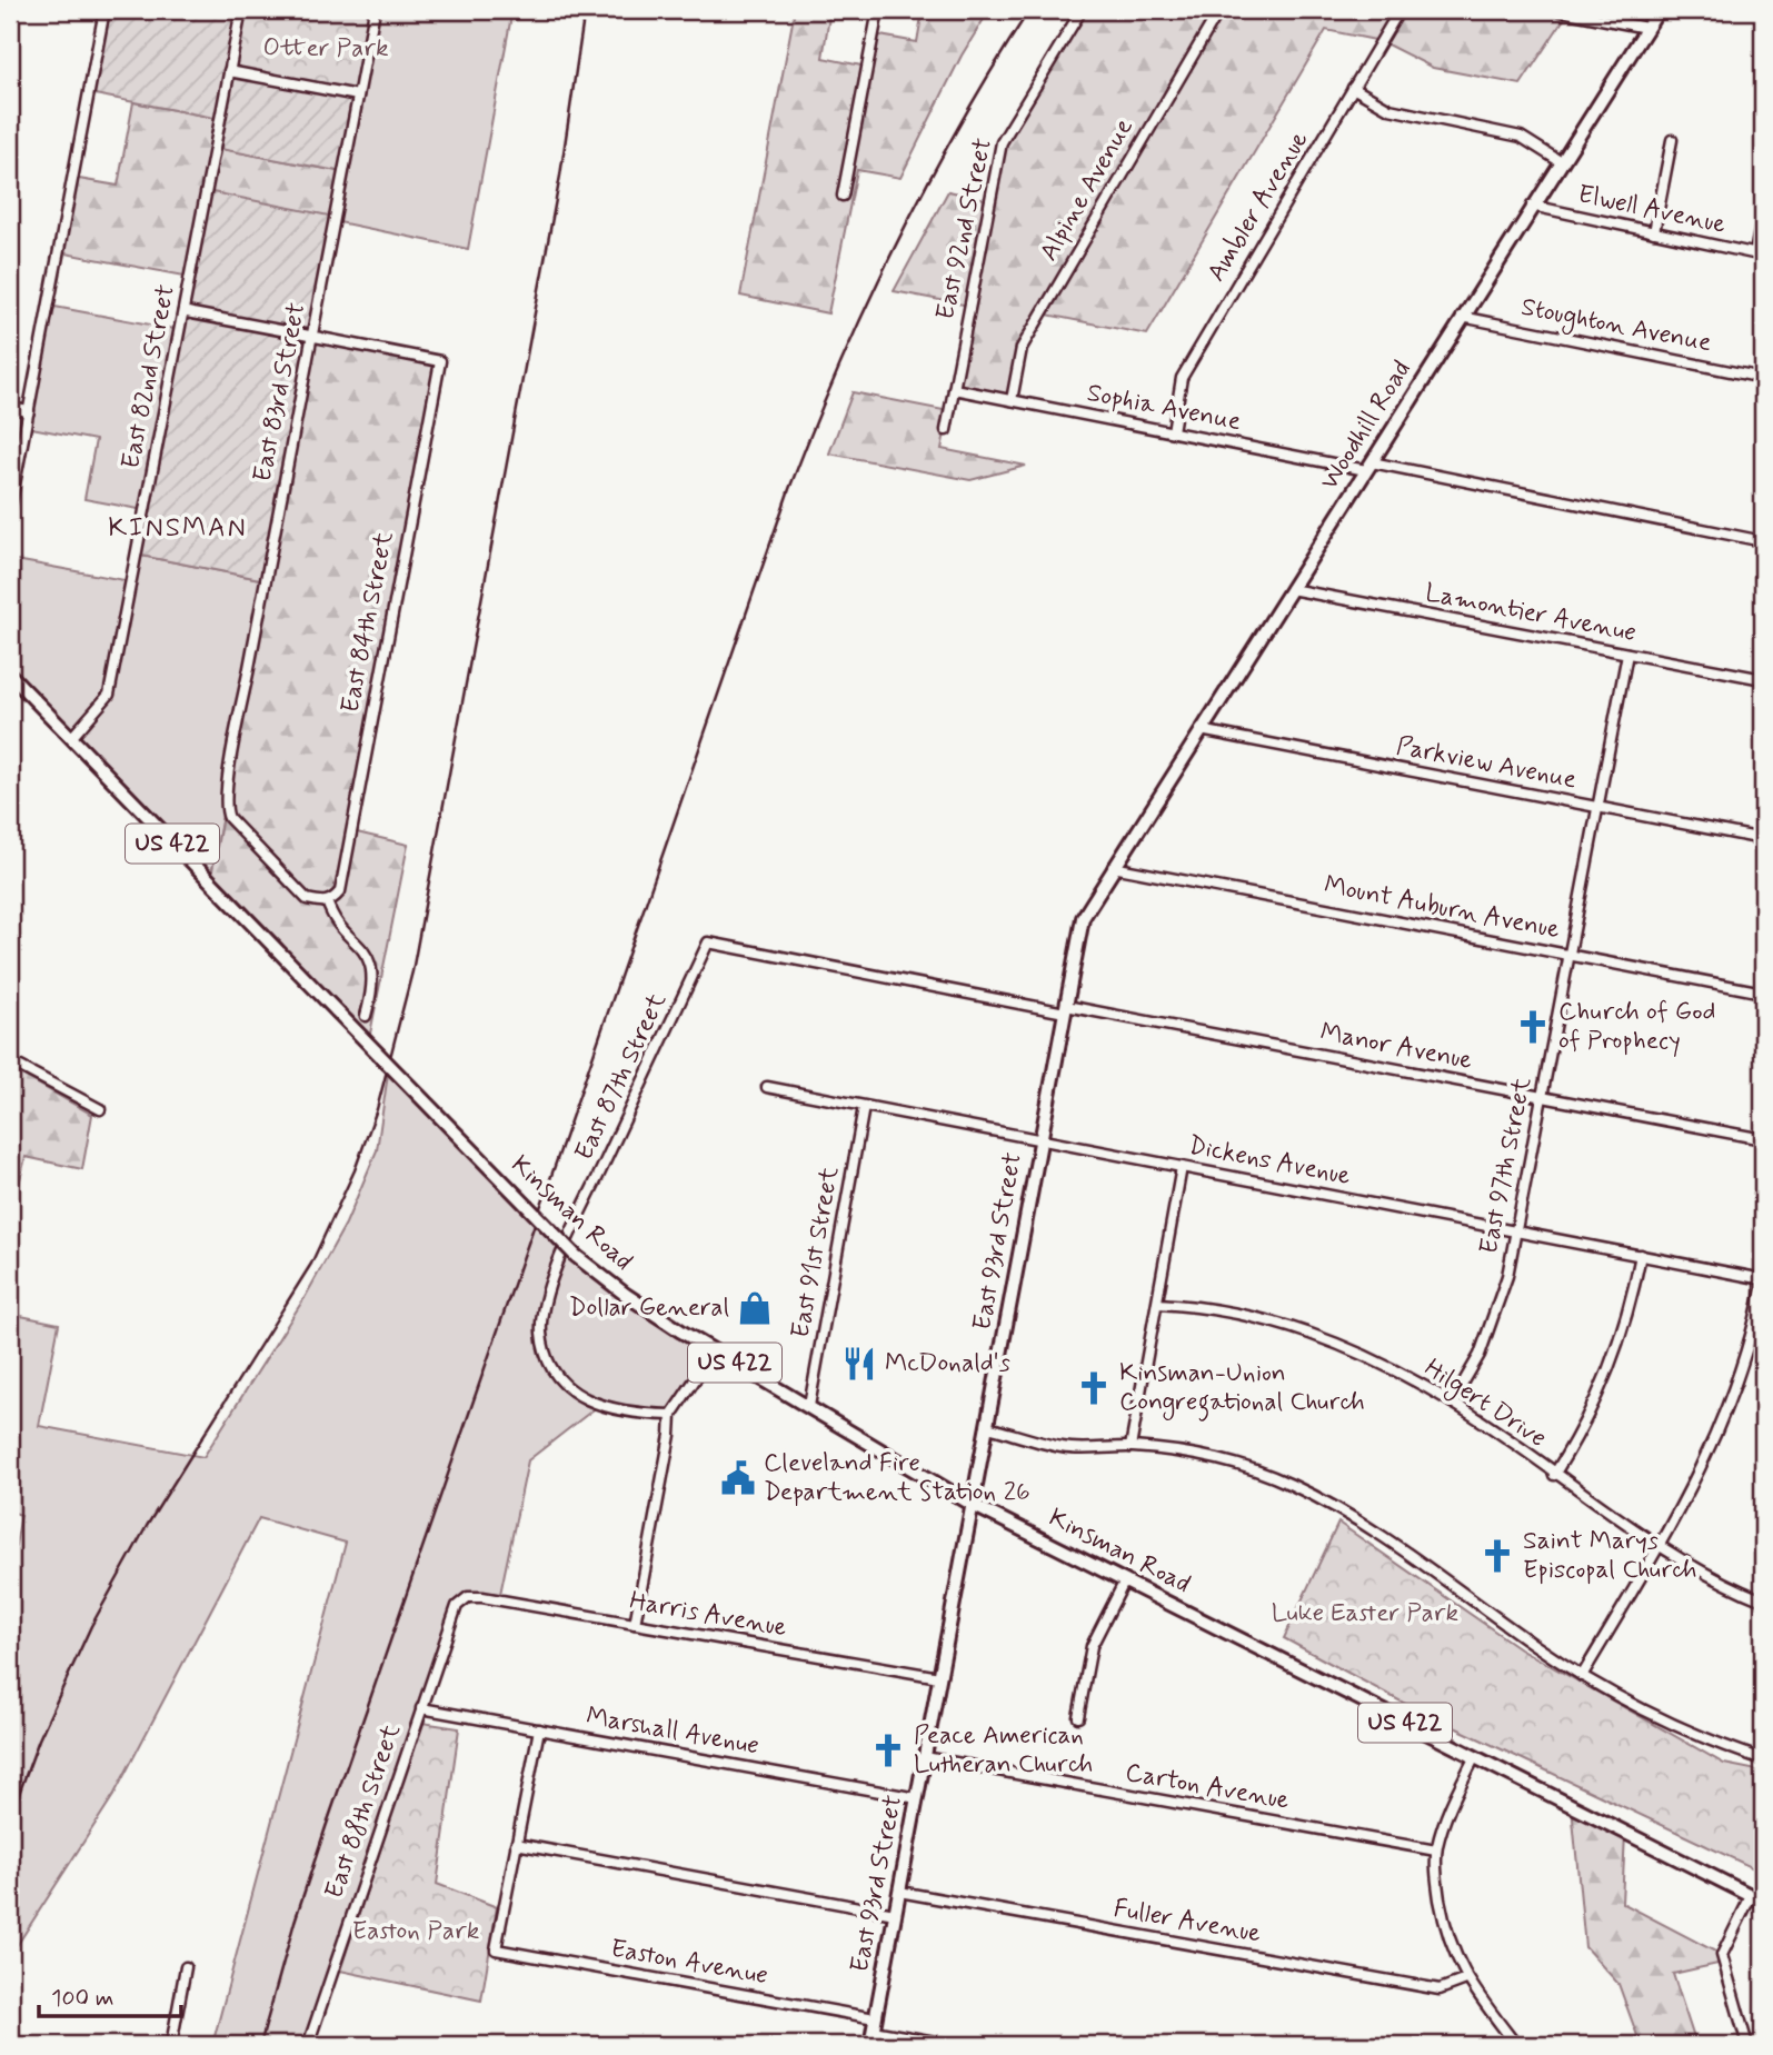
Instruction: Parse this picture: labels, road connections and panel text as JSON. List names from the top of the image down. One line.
{"streets":{"main road":["Woodhill Road","US 422","Kinsman Road","East 93rd Street"],"street":["Alpine Avenue","Ambler Avenue","Elwell Avenue","East 92nd Street","Stoughton Avenue","East 82nd Street","East 83rd Street","Sophia Avenue","Lamontier Avenue","East 84th Street","Parkview Avenue","Mount Auburn Avenue","Manor Avenue","East 87th Street","Dickens Avenue","East 97th Street","East 91st Street","Hilgert Drive","Harris Avenue","Marshall Avenue","Carton Avenue","East 88th Street","Fuller Avenue","Easton Avenue"]},"crossings":[["Alpine Avenue","Sophia Avenue"],["Ambler Avenue","Sophia Avenue"],["Elwell Avenue","Woodhill Road"],["East 92nd Street","Sophia Avenue"],["Stoughton Avenue","Woodhill Road"],["East 82nd Street","Kinsman Road"],["East 83rd Street","East 84th Street"],["Sophia Avenue","Woodhill Road"],["Woodhill Road","Lamontier Avenue"],["Woodhill Road","Parkview Avenue"],["Woodhill Road","Mount Auburn Avenue"],["Woodhill Road","East 93rd Street"],["Lamontier Avenue","East 97th Street"],["Parkview Avenue","East 97th Street"],["Mount Auburn Avenue","East 97th Street"],["Mount Auburn Avenue","East 93rd Street"],["Manor Avenue","East 87th Street"],["Manor Avenue","East 97th Street"],["Manor Avenue","East 93rd Street"],["Dickens Avenue","East 97th Street"],["Dickens Avenue","East 93rd Street"],["Dickens Avenue","East 91st Street"],["East 97th Street","Hilgert Drive"],["Kinsman Road","East 93rd Street"],["Kinsman Road","East 91st Street"],["East 93rd Street","Harris Avenue"],["East 93rd Street","Marshall Avenue"],["East 93rd Street","Carton Avenue"],["East 93rd Street","Fuller Avenue"],["East 93rd Street","Easton Avenue"],["Harris Avenue","East 88th Street"],["Marshall Avenue","East 88th Street"]],"districts":["KINSMAN"],"parks":["Otter Park","Luke Easter Park","Easton Park"],"places":{"church":["Church of God of Prophecy","Kinsman-Union Congregational Church","Saint Marys Episcopal Church","Peace American Lutheran Church"],"shop":["Dollar General"],"restaurant":["McDonald's"],"public building":["Cleveland Fire Department Station 26"]},"scale_bar":"100 m"}
